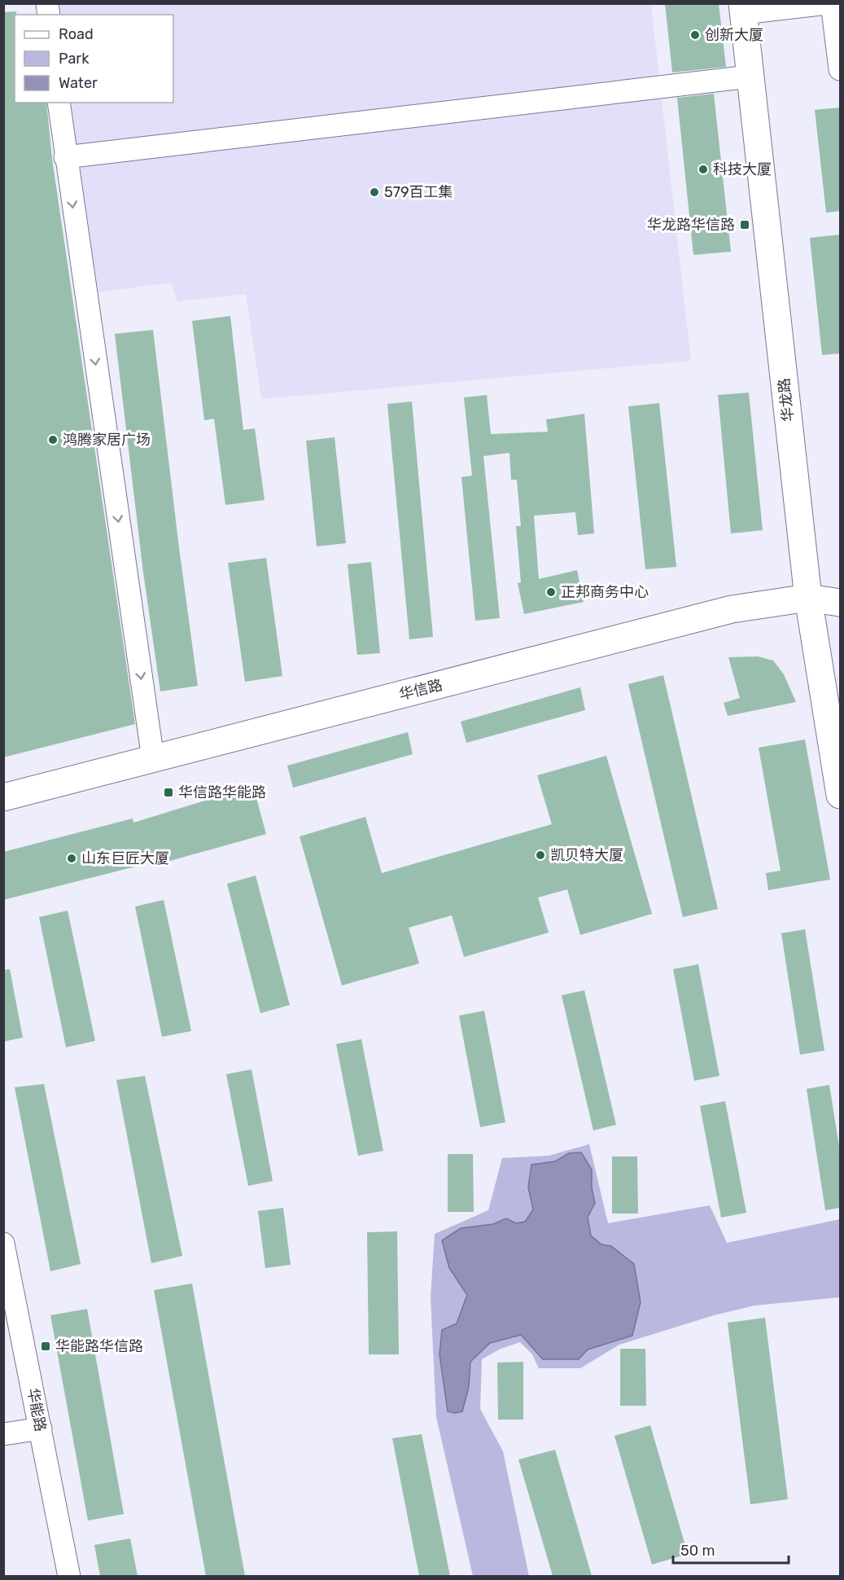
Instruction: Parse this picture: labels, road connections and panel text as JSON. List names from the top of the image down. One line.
{"streets":{"main road":["华龙路","华信路"],"street":["华能路"]},"crossings":[["华龙路","华信路"]],"places":{"other":["创新大厦","科技大厦","579百工集","鸿腾家居广场","正邦商务中心","凯贝特大厦","山东巨匠大厦"],"transit":["华龙路华信路","华信路华能路","华能路华信路"]},"legend":["Road","Park","Water"],"scale_bar":"50 m"}
